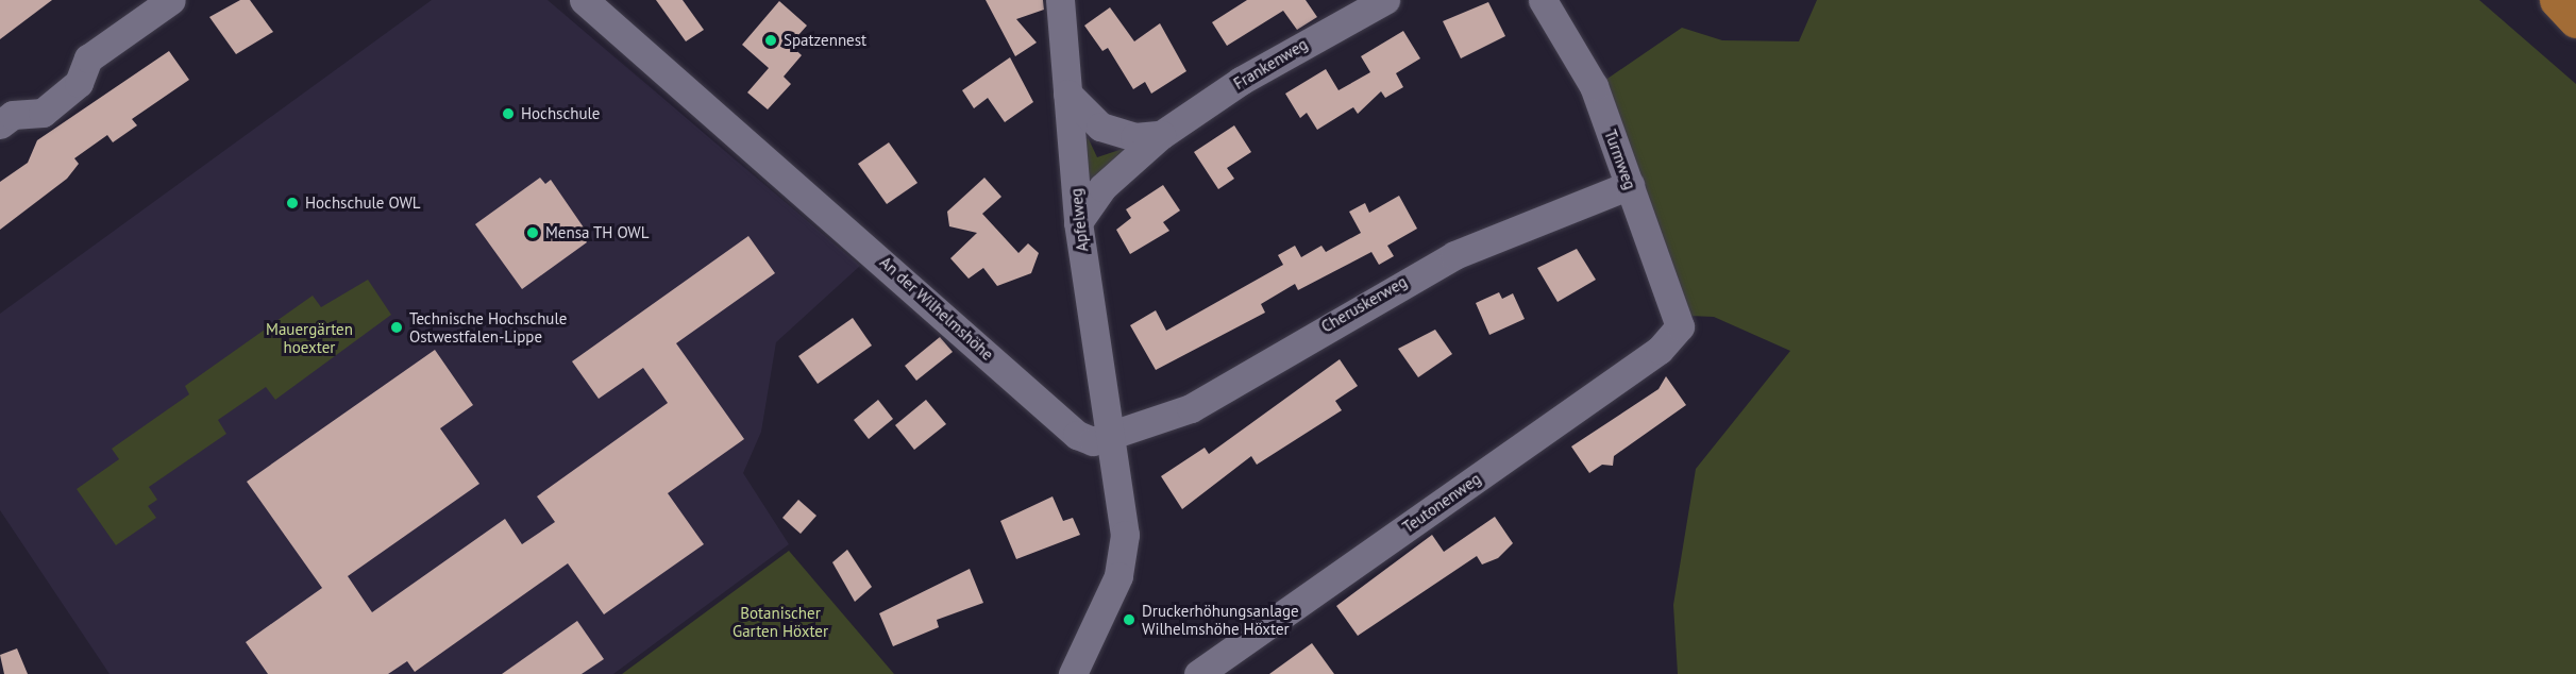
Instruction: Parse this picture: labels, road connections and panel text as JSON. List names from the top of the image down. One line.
{"streets":{"street":["Frankenweg","Turmweg","Apfelweg","Cheruskerweg","An der Wilhelmshöhe","Teutonenweg"]},"crossings":[["Frankenweg","Apfelweg"],["Turmweg","Cheruskerweg"],["Turmweg","Teutonenweg"],["Apfelweg","Cheruskerweg"],["Apfelweg","An der Wilhelmshöhe"],["Cheruskerweg","An der Wilhelmshöhe"]],"parks":["Mauergärten hoexter","Botanischer Garten Höxter"],"places":["Spatzennest","Hochschule","Hochschule OWL","Mensa TH OWL","Technische Hochschule Ostwestfalen-Lippe","Druckerhöhungsanlage Wilhelmshöhe Höxter"]}
